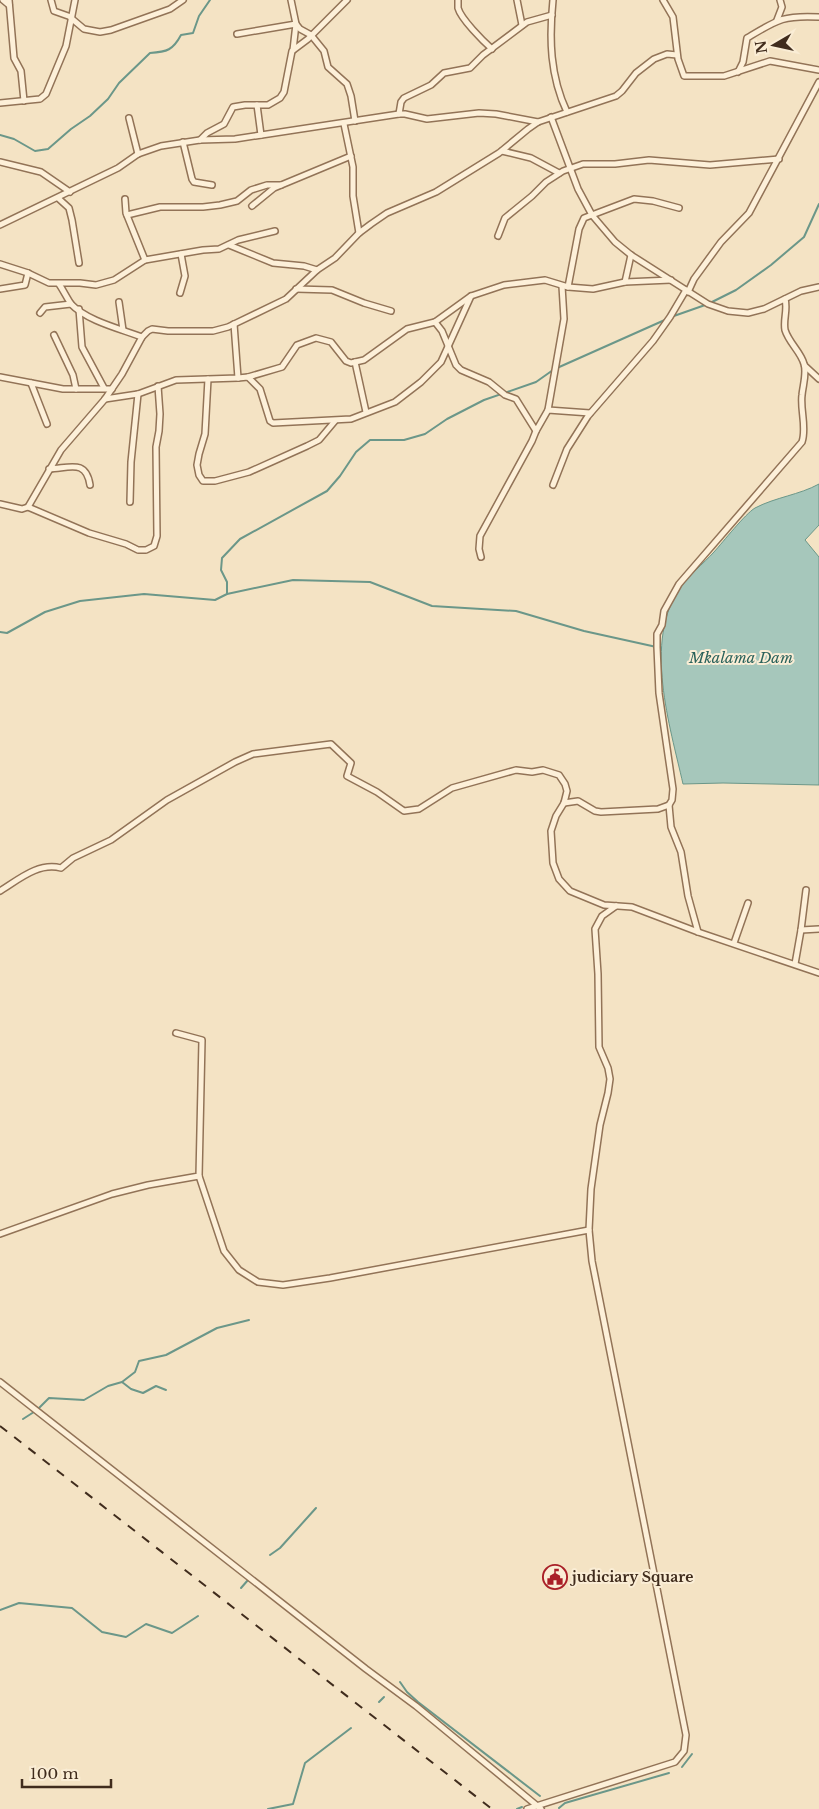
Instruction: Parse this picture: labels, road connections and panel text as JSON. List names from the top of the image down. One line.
{"water":["Mkalama Dam"],"places":{"public building":["judiciary Square"]},"scale_bar":"100 m","north":"left"}
